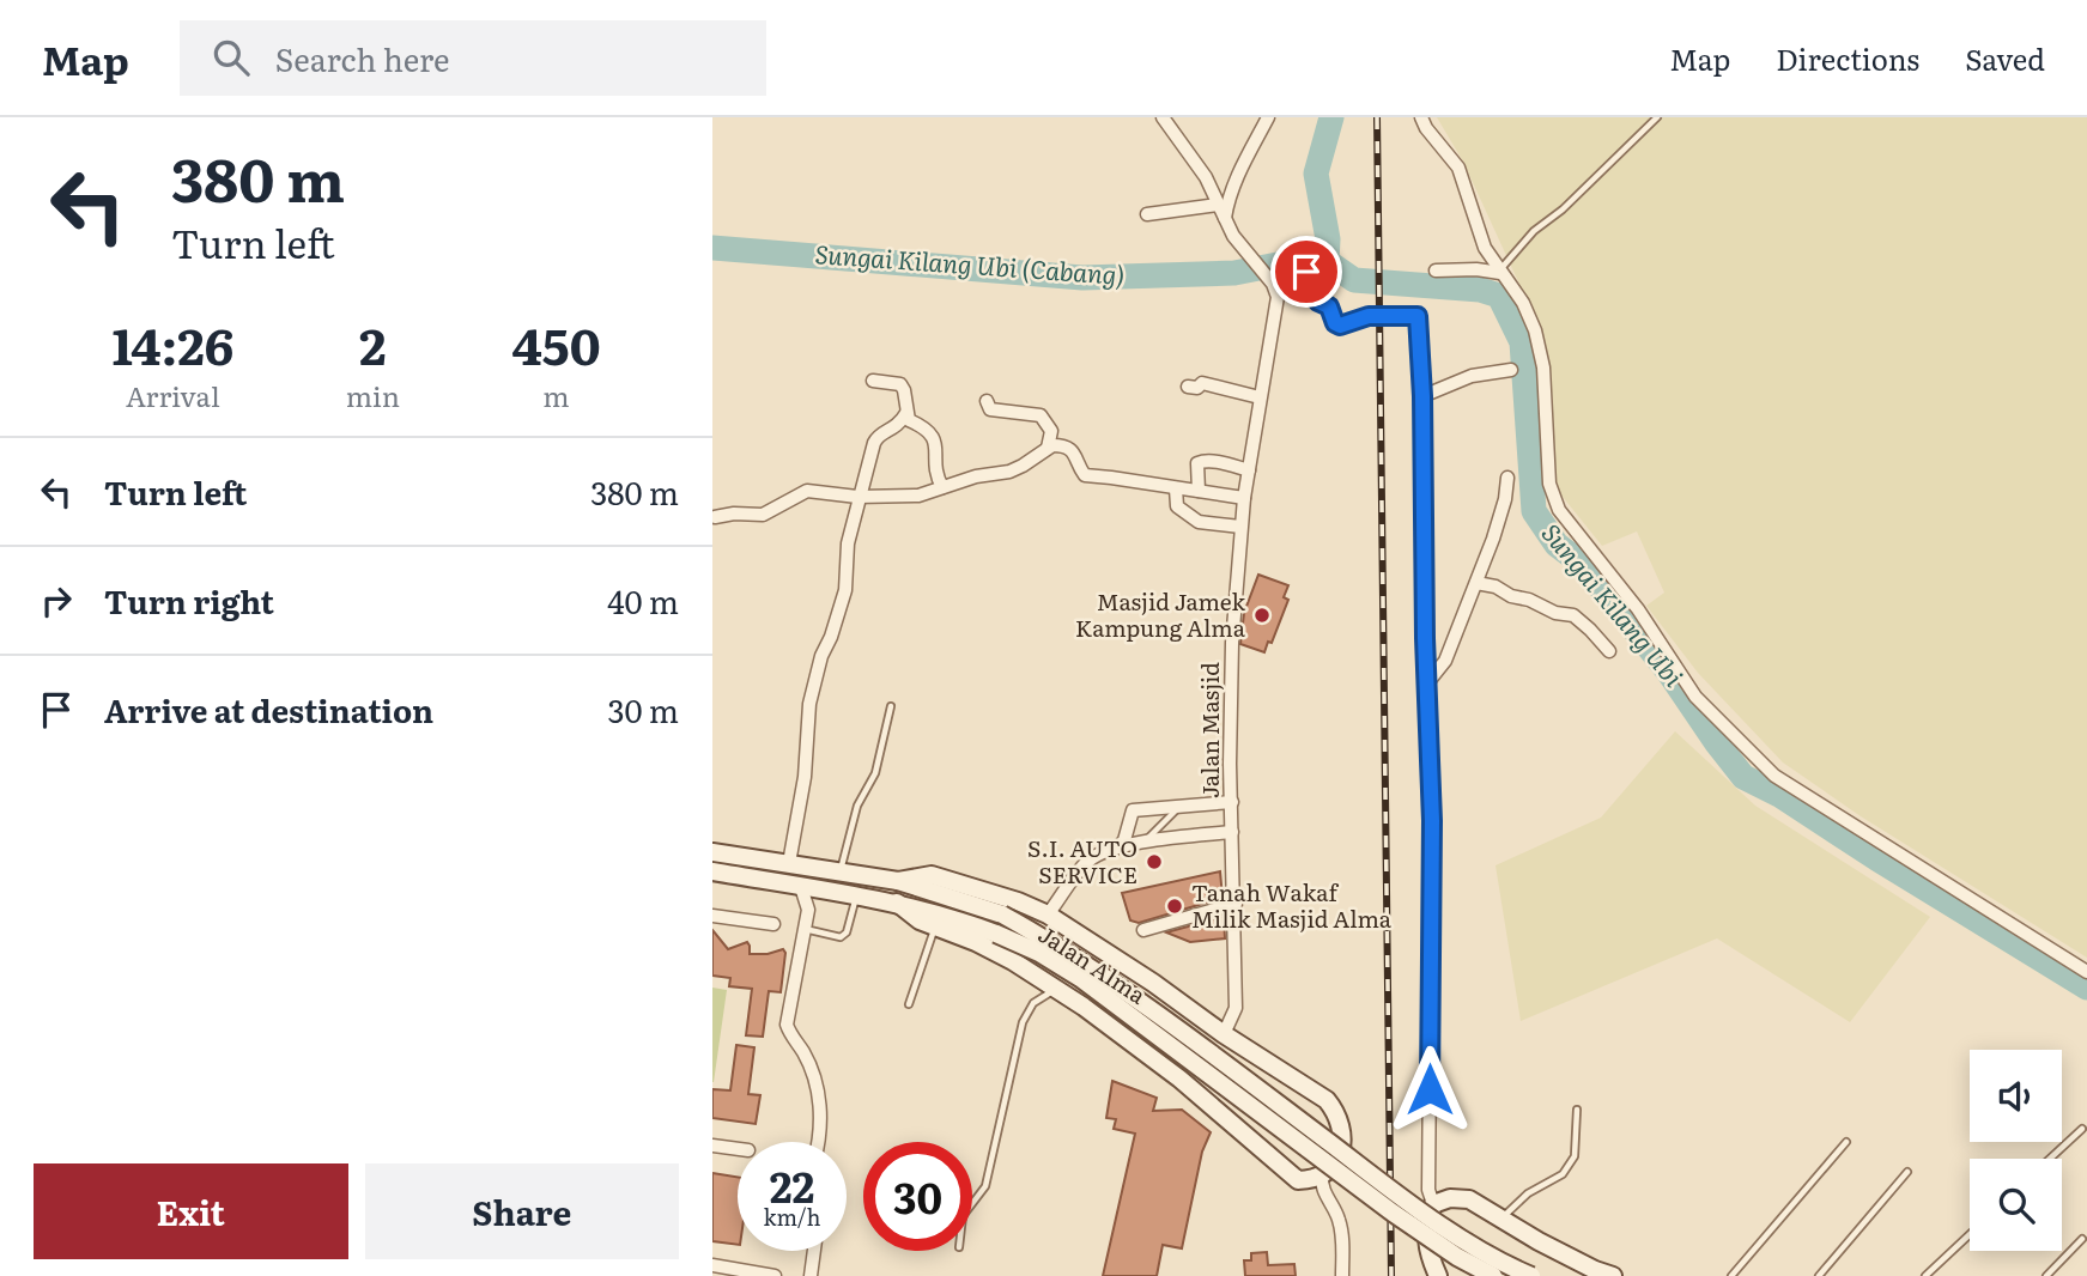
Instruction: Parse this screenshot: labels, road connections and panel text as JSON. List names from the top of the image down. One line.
{"streets":{"main road":["Jalan Alma"],"street":["Jalan Masjid"]},"water":["Sungai Kilang Ubi (Cabang)","Sungai Kilang Ubi"],"places":["Masjid Jamek Kampung Alma","S.I. AUTO SERVICE","Tanah Wakaf Milik Masjid Alma"],"page":{"header":"Map","search":"Search here","nav":["Map","Directions","Saved"],"turn":["380 m","Turn left"],"eta":["14:26","Arrival","2","min","450","m"],"list":[{"name":"Turn left","value":"380 m"},{"name":"Turn right","value":"40 m"},{"name":"Arrive at destination","value":"30 m"}],"speed":"22 km/h","limit":"30","buttons":["Exit","Share"]}}
